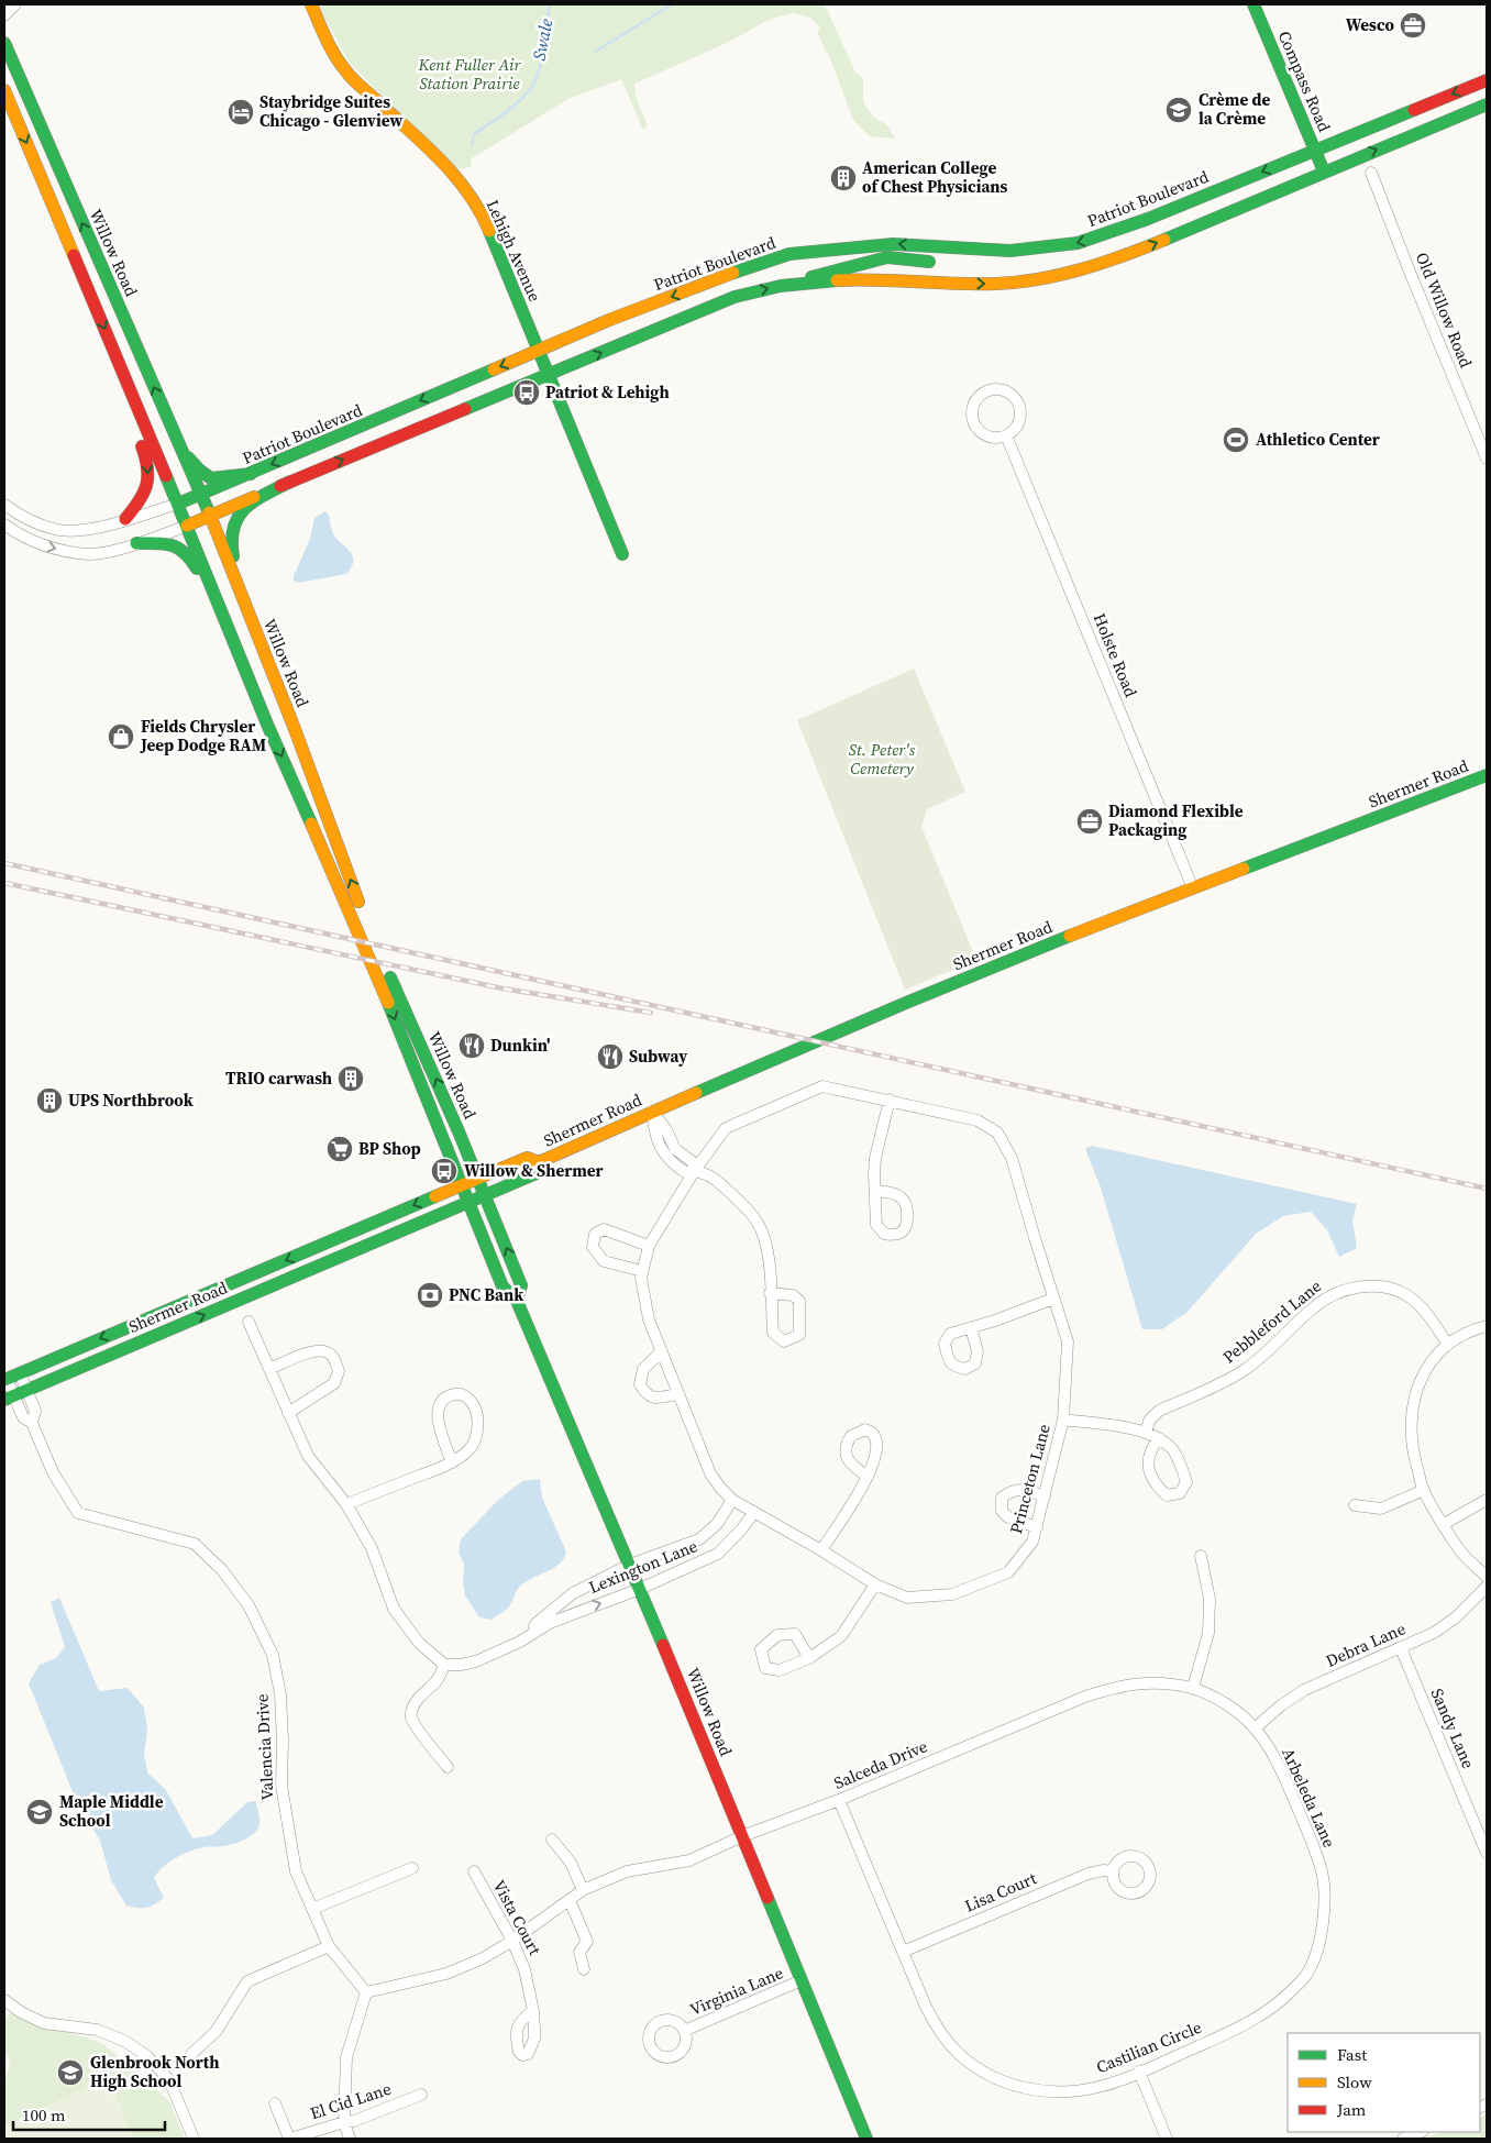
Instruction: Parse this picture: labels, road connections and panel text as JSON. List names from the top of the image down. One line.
{"streets":{"main road":["Compass Road","Patriot Boulevard","Lehigh Avenue","Willow Road","Shermer Road"],"street":["Old Willow Road","Holste Road","Pebbleford Lane","Princeton Lane","Lexington Lane","Debra Lane","Sandy Lane","Valencia Drive","Salceda Drive","Arbeleda Lane","Lisa Court","Vista Court","Virginia Lane","Castilian Circle","El Cid Lane"]},"crossings":[["Compass Road","Patriot Boulevard"],["Patriot Boulevard","Lehigh Avenue"],["Patriot Boulevard","Willow Road"],["Willow Road","Shermer Road"],["Willow Road","Lexington Lane"],["Willow Road","Salceda Drive"],["Willow Road","Virginia Lane"],["Holste Road","Shermer Road"],["Shermer Road","Valencia Drive"],["Princeton Lane","Lexington Lane"],["Debra Lane","Sandy Lane"],["Debra Lane","Arbeleda Lane"],["Valencia Drive","Salceda Drive"],["Salceda Drive","Arbeleda Lane"],["Salceda Drive","Vista Court"],["Salceda Drive","Castilian Circle"],["Arbeleda Lane","Castilian Circle"],["Lisa Court","Castilian Circle"]],"water":["Swale"],"parks":["Kent Fuller Air Station Prairie","St. Peter's Cemetery"],"places":{"office":["Wesco","Diamond Flexible Packaging"],"school or university":["Crème de la Crème","Maple Middle School","Glenbrook North High School"],"hotel":["Staybridge Suites Chicago - Glenview"],"building":["American College of Chest Physicians","TRIO carwash","UPS Northbrook"],"bus stop":["Patriot & Lehigh","Willow & Shermer"],"sports":["Athletico Center"],"shop":["Fields Chrysler Jeep Dodge RAM"],"restaurant":["Dunkin'","Subway"],"supermarket":["BP Shop"],"bank":["PNC Bank"]},"legend":["Fast","Slow","Jam"],"scale_bar":"100 m"}
